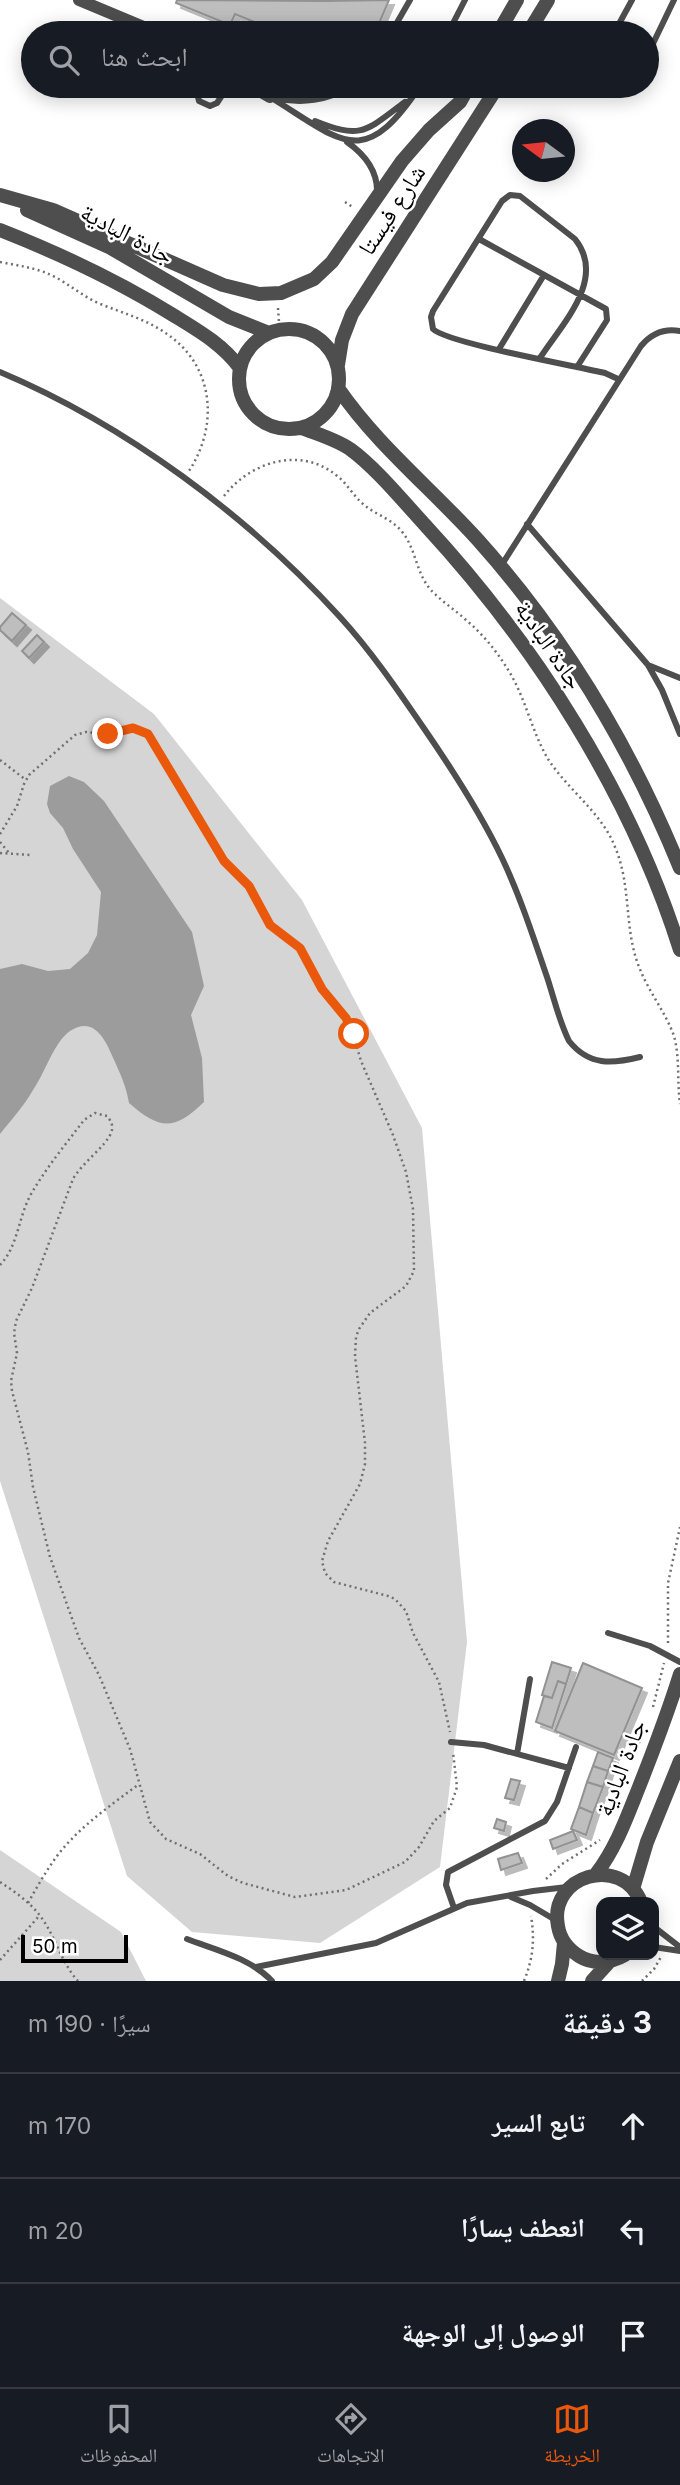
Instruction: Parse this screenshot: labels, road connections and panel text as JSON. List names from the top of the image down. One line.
{"streets":{"street":["شارع فيستا","جادة البادية"]},"crossings":[["شارع فيستا","جادة البادية"]],"scale_bar":"50 m","north":"left","page":{"search":"ابحث هنا","scale":"50 m","heading":["3 دقيقة","سيرًا · 190 m"],"list":[["تابع السير","170 m"],["انعطف يسارًا","20 m"],"الوصول إلى الوجهة"],"nav":["الخريطة","الاتجاهات","المحفوظات"]}}
